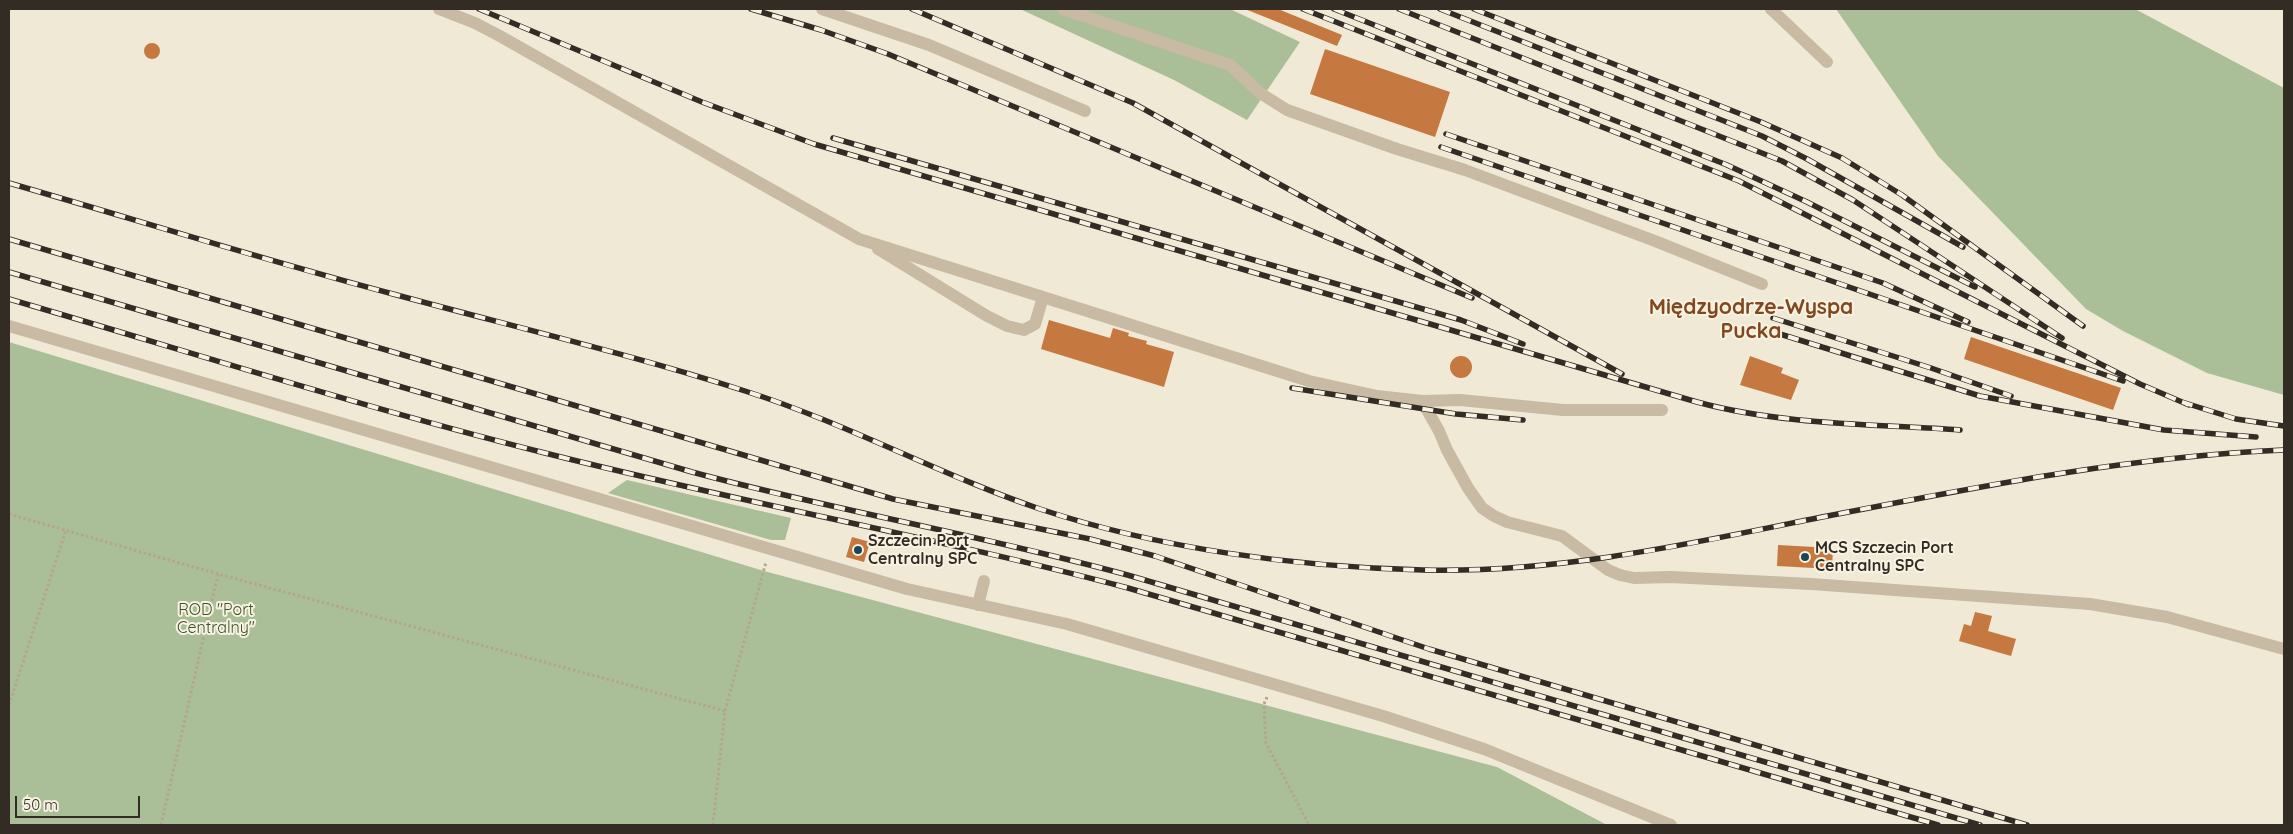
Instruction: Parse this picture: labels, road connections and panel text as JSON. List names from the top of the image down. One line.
{"districts":["Międzyodrze-Wyspa Pucka"],"parks":["ROD \"Port Centralny\""],"places":["Szczecin Port Centralny SPC","MCS Szczecin Port Centralny SPC"],"scale_bar":"50 m"}
